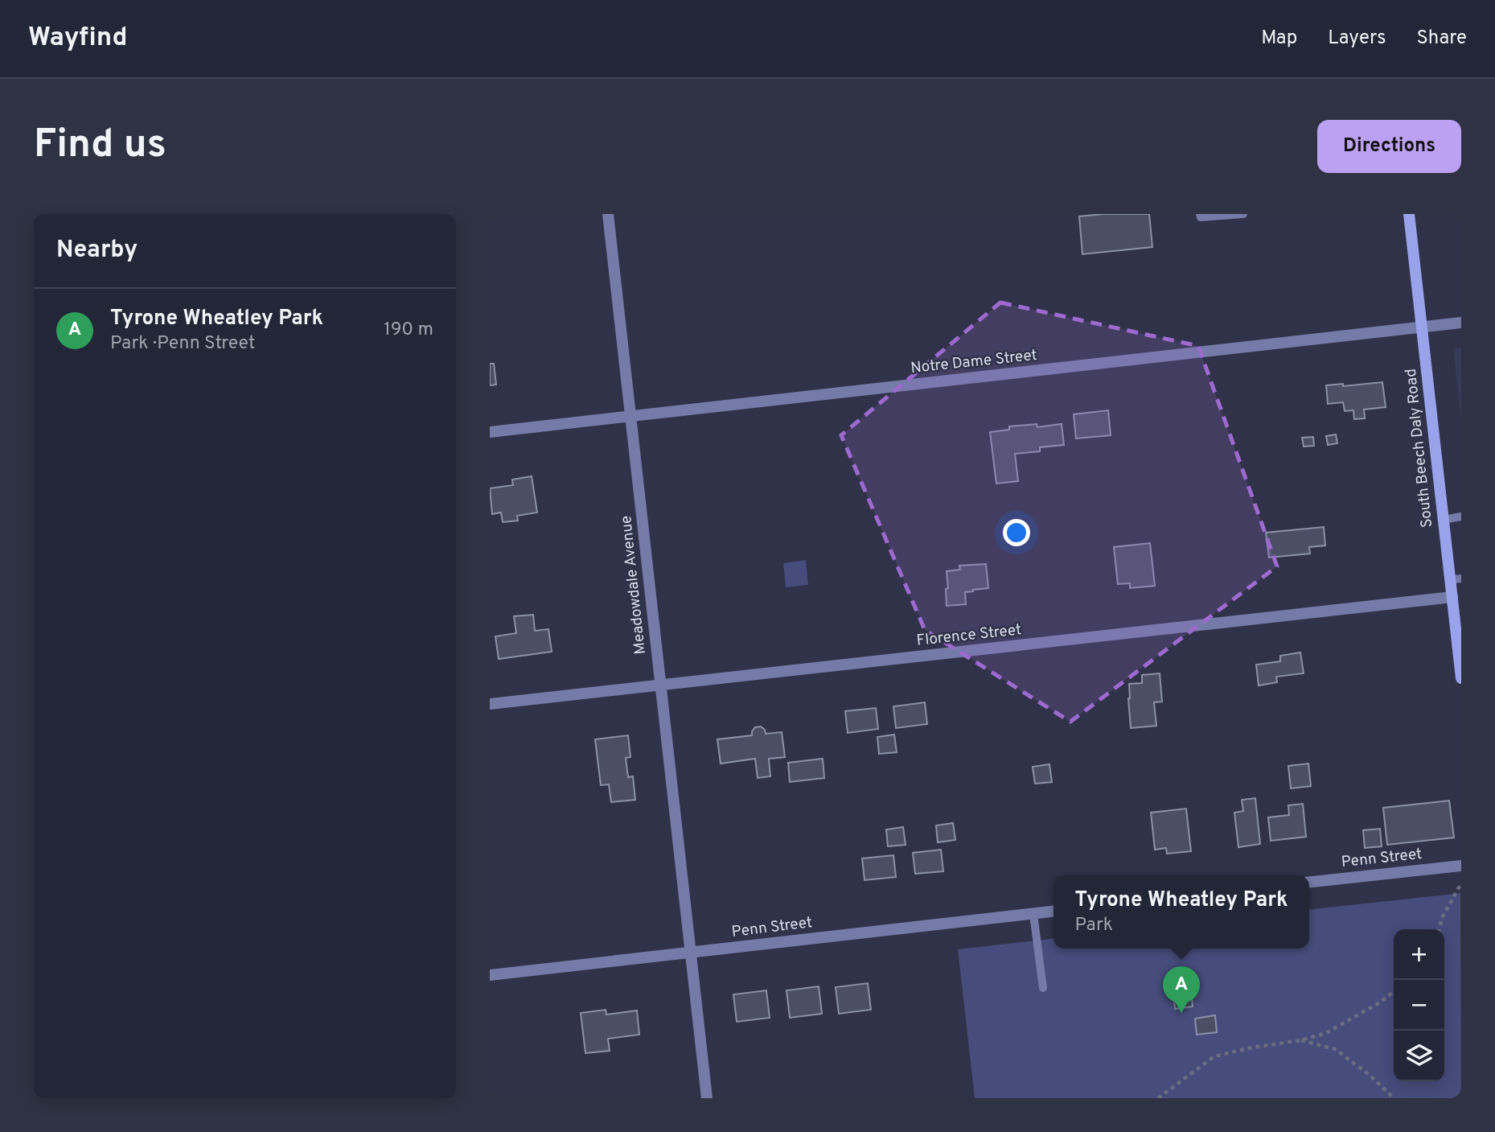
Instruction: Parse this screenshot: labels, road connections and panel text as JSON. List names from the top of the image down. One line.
{"streets":{"main road":["South Beech Daly Road"],"street":["Notre Dame Street","Meadowdale Avenue","Florence Street","Penn Street"]},"crossings":[["Notre Dame Street","South Beech Daly Road"],["Notre Dame Street","Meadowdale Avenue"],["South Beech Daly Road","Florence Street"],["Meadowdale Avenue","Florence Street"],["Meadowdale Avenue","Penn Street"]],"page":{"header":"Wayfind","nav":["Map","Layers","Share"],"buttons":"Directions","title":"Find us","heading":"Nearby","list":[{"mark":"A","name":"Tyrone Wheatley Park","note":"Park · Penn Street","value":"190 m"}],"popup":["Tyrone Wheatley Park","Park"],"map_buttons":["+","−"],"pins":"A"}}
